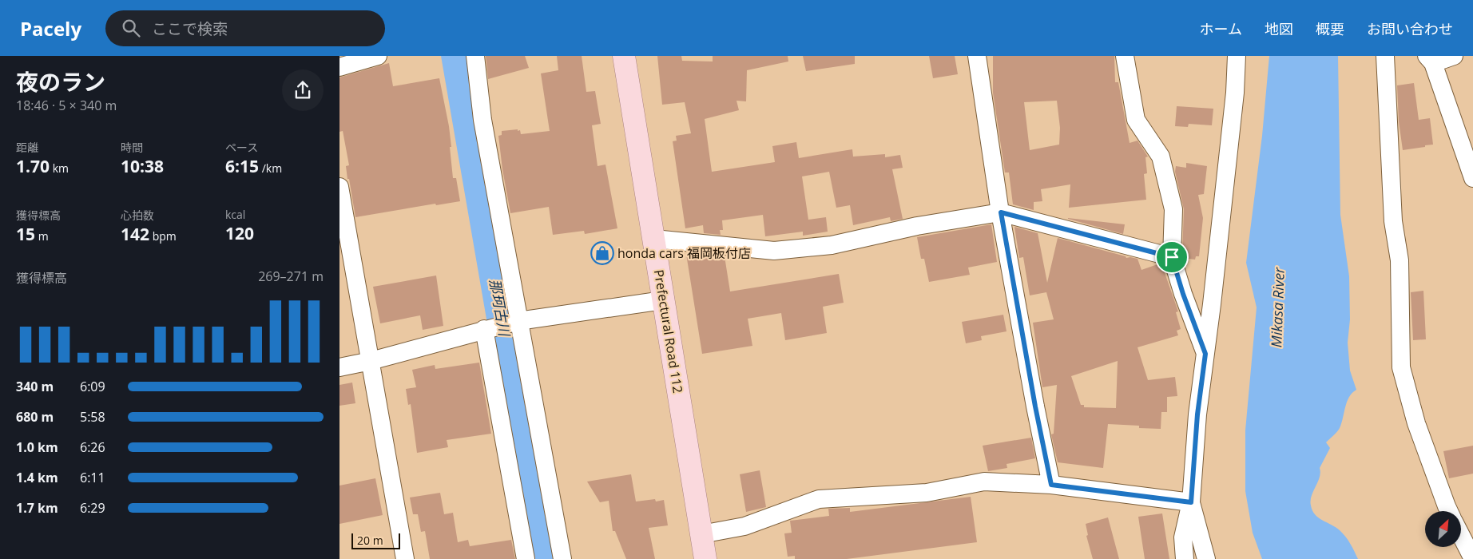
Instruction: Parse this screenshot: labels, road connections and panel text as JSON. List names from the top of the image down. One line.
{"streets":{"main road":["Prefectural Road 112"]},"water":["那珂古川","Mikasa River"],"places":{"shop":["honda cars 福岡板付店"]},"scale_bar":"20 m","north":"top right","page":{"header":"Pacely","search":"ここで検索","nav":["ホーム","地図","概要","お問い合わせ"],"heading":["夜のラン","18:46 · 5 × 340 m"],"stats":[["距離","1.70 km"],["時間","10:38"],["ペース","6:15 /km"],["獲得標高","15 m"],["心拍数","142 bpm"],["kcal","120"]],"chart":["獲得標高","269–271 m"],"list":[{"name":"340 m","note":"6:09"},{"name":"680 m","note":"5:58"},{"name":"1.0 km","note":"6:26"},{"name":"1.4 km","note":"6:11"},{"name":"1.7 km","note":"6:29"}],"scale":"20 m"}}
